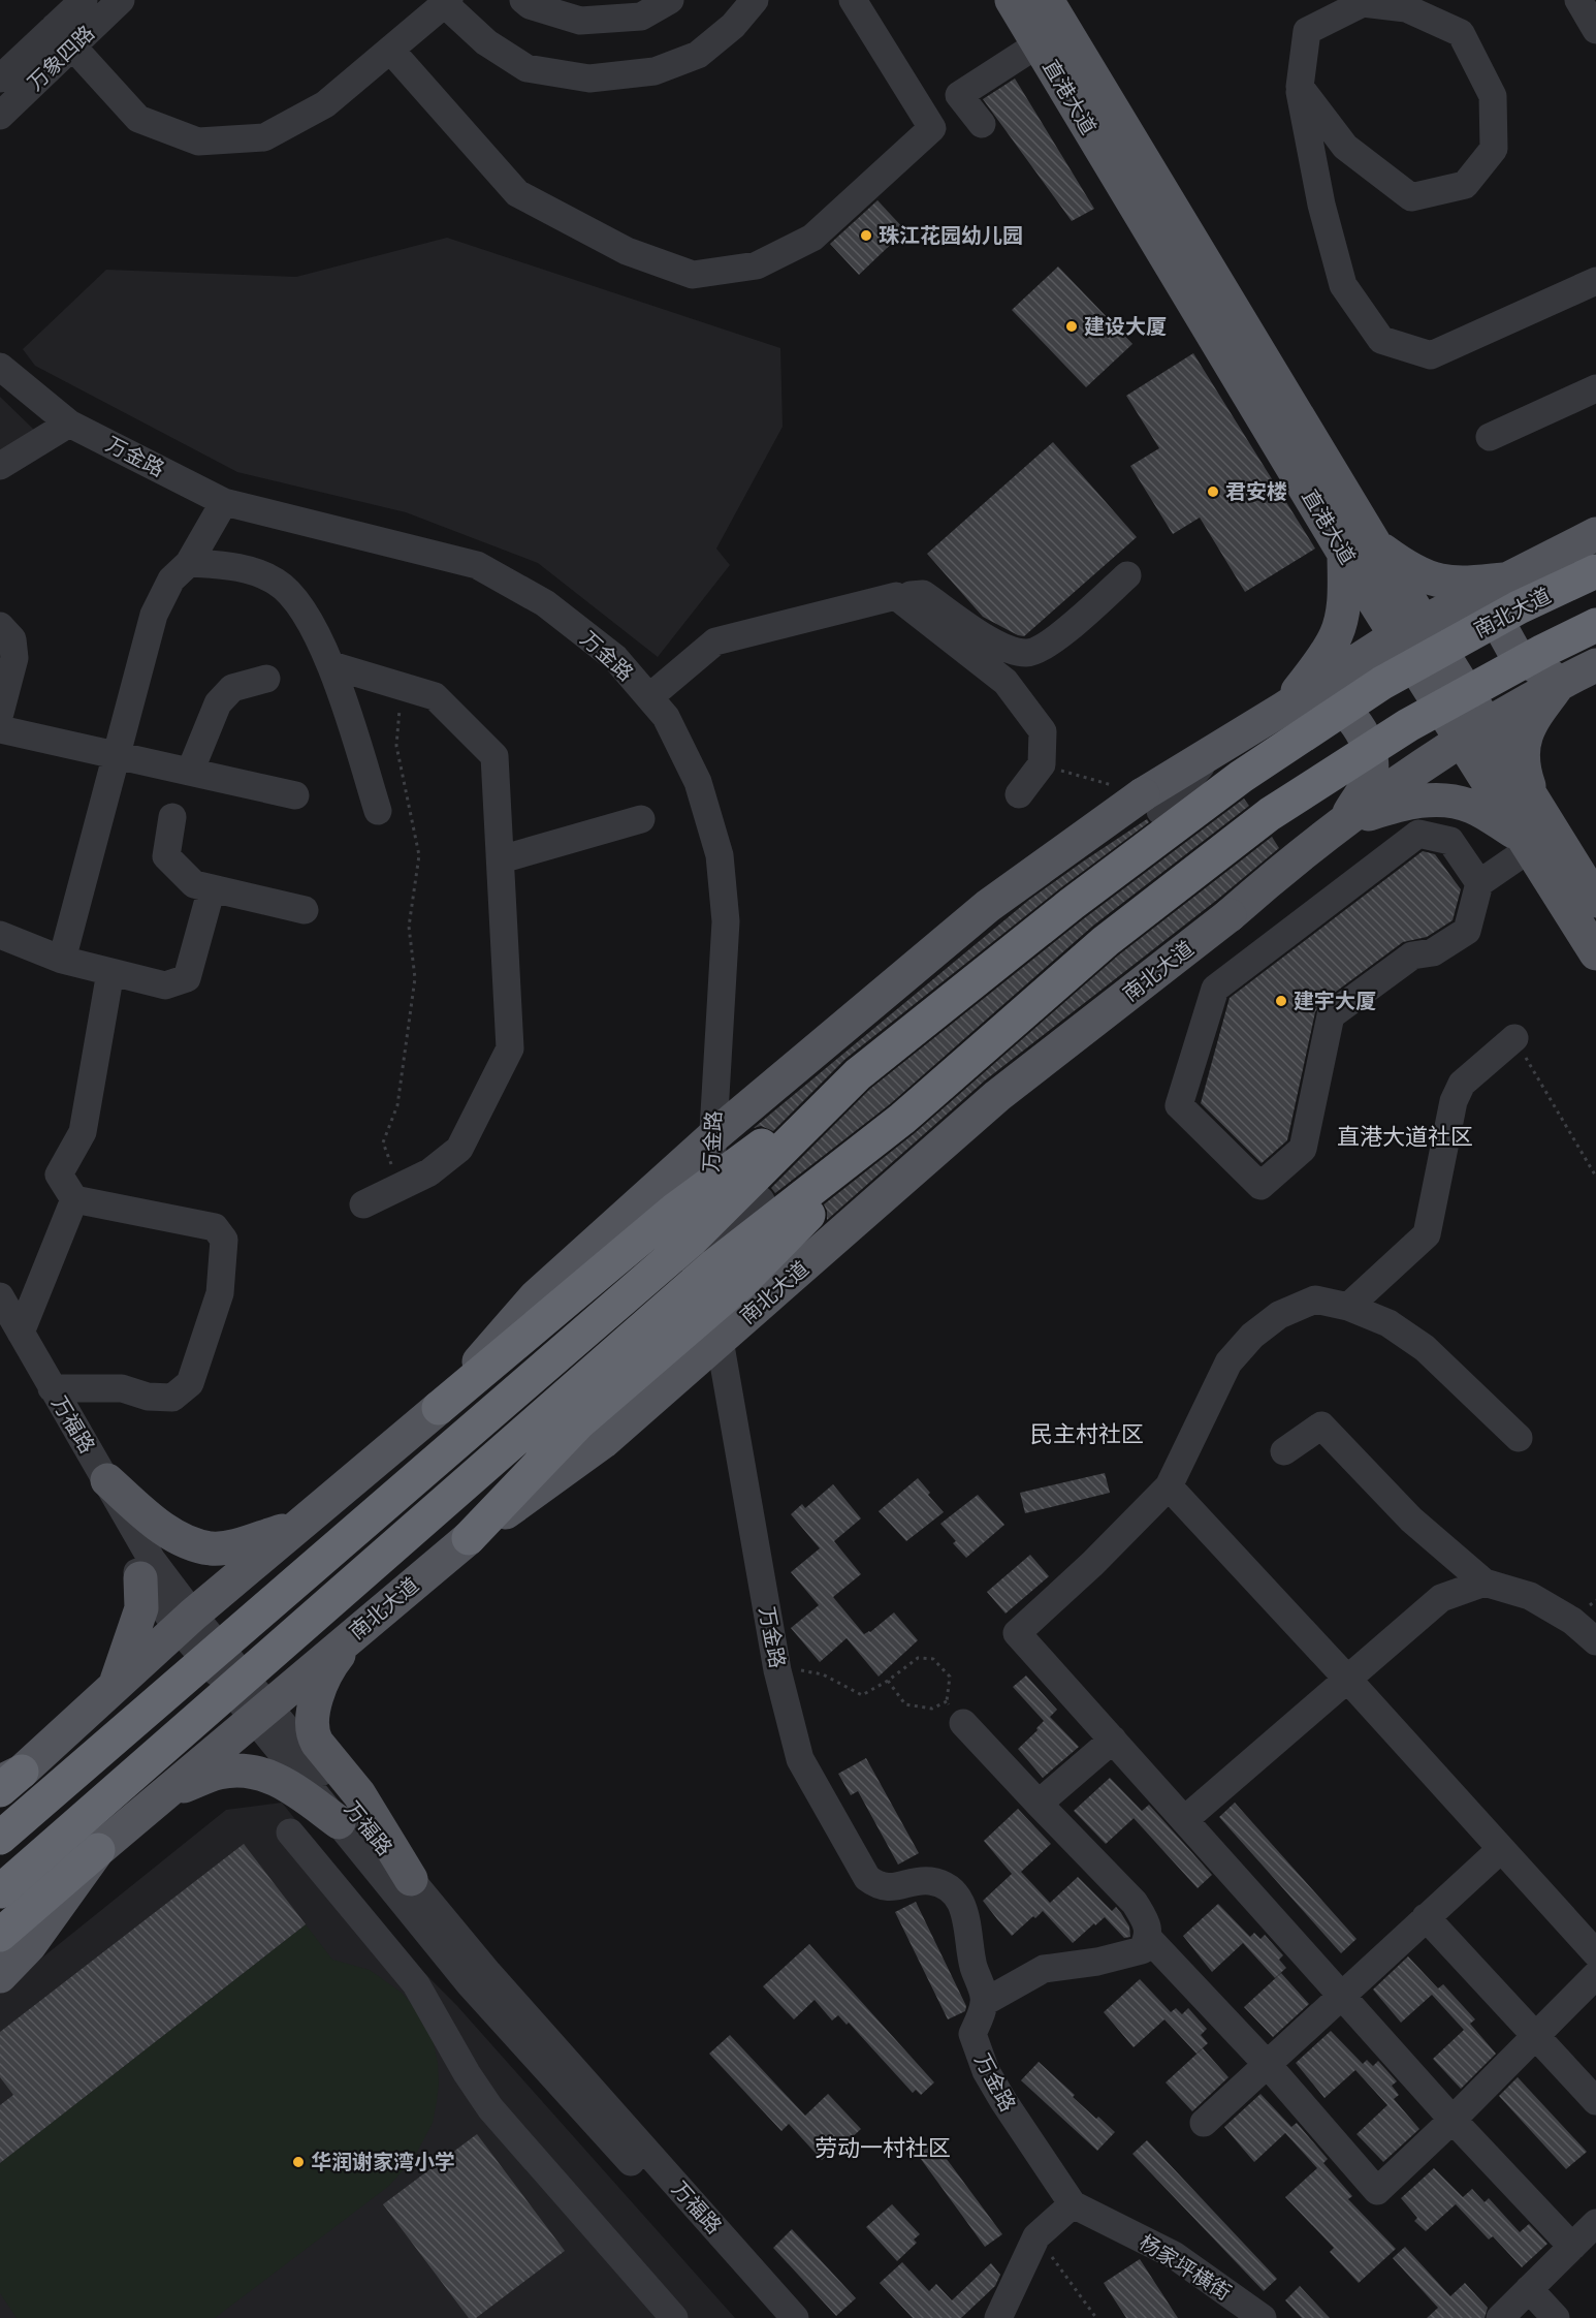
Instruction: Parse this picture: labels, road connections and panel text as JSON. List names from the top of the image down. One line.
{"streets":{"highway":["南北大道"],"main road":["直港大道"],"street":["万象四路","万金路","万福路","杨家坪横街"]},"crossings":[["直港大道","南北大道"],["万金路","杨家坪横街"],["南北大道","万福路"]],"districts":["直港大道社区","民主村社区","劳动一村社区"],"places":["珠江花园幼儿园","建设大厦","君安楼","建宇大厦","华润谢家湾小学"]}
